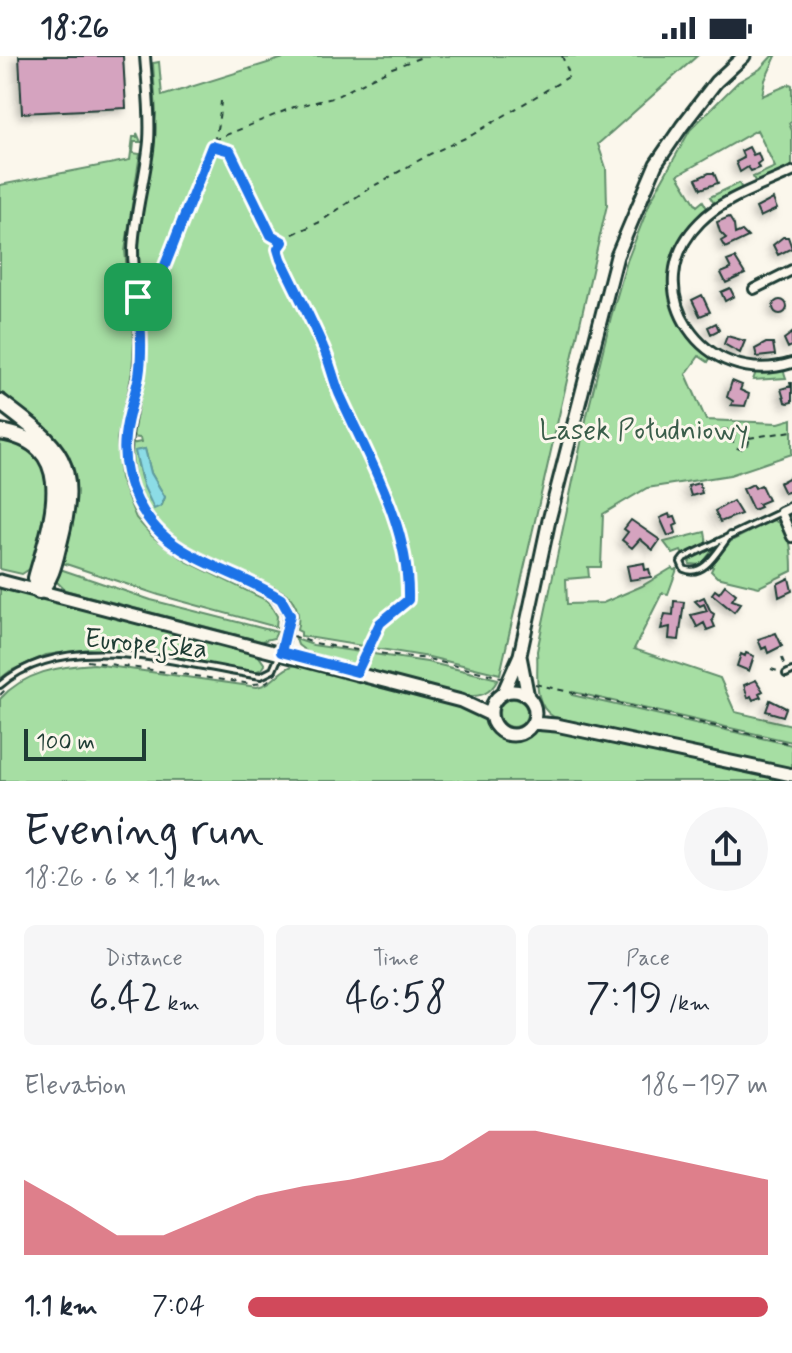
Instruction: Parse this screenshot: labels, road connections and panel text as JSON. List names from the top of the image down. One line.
{"streets":{"lane":["Europejska"]},"parks":["Lasek Południowy"],"scale_bar":"100 m","page":{"status":"18:26","scale":"100 m","heading":["Evening run","18:26 · 6 × 1.1 km"],"stats":[["Distance","6.42 km"],["Time","46:58"],["Pace","7:19 /km"]],"chart":["Elevation","186–197 m"],"list":[{"name":"1.1 km","note":"7:04"}]}}
